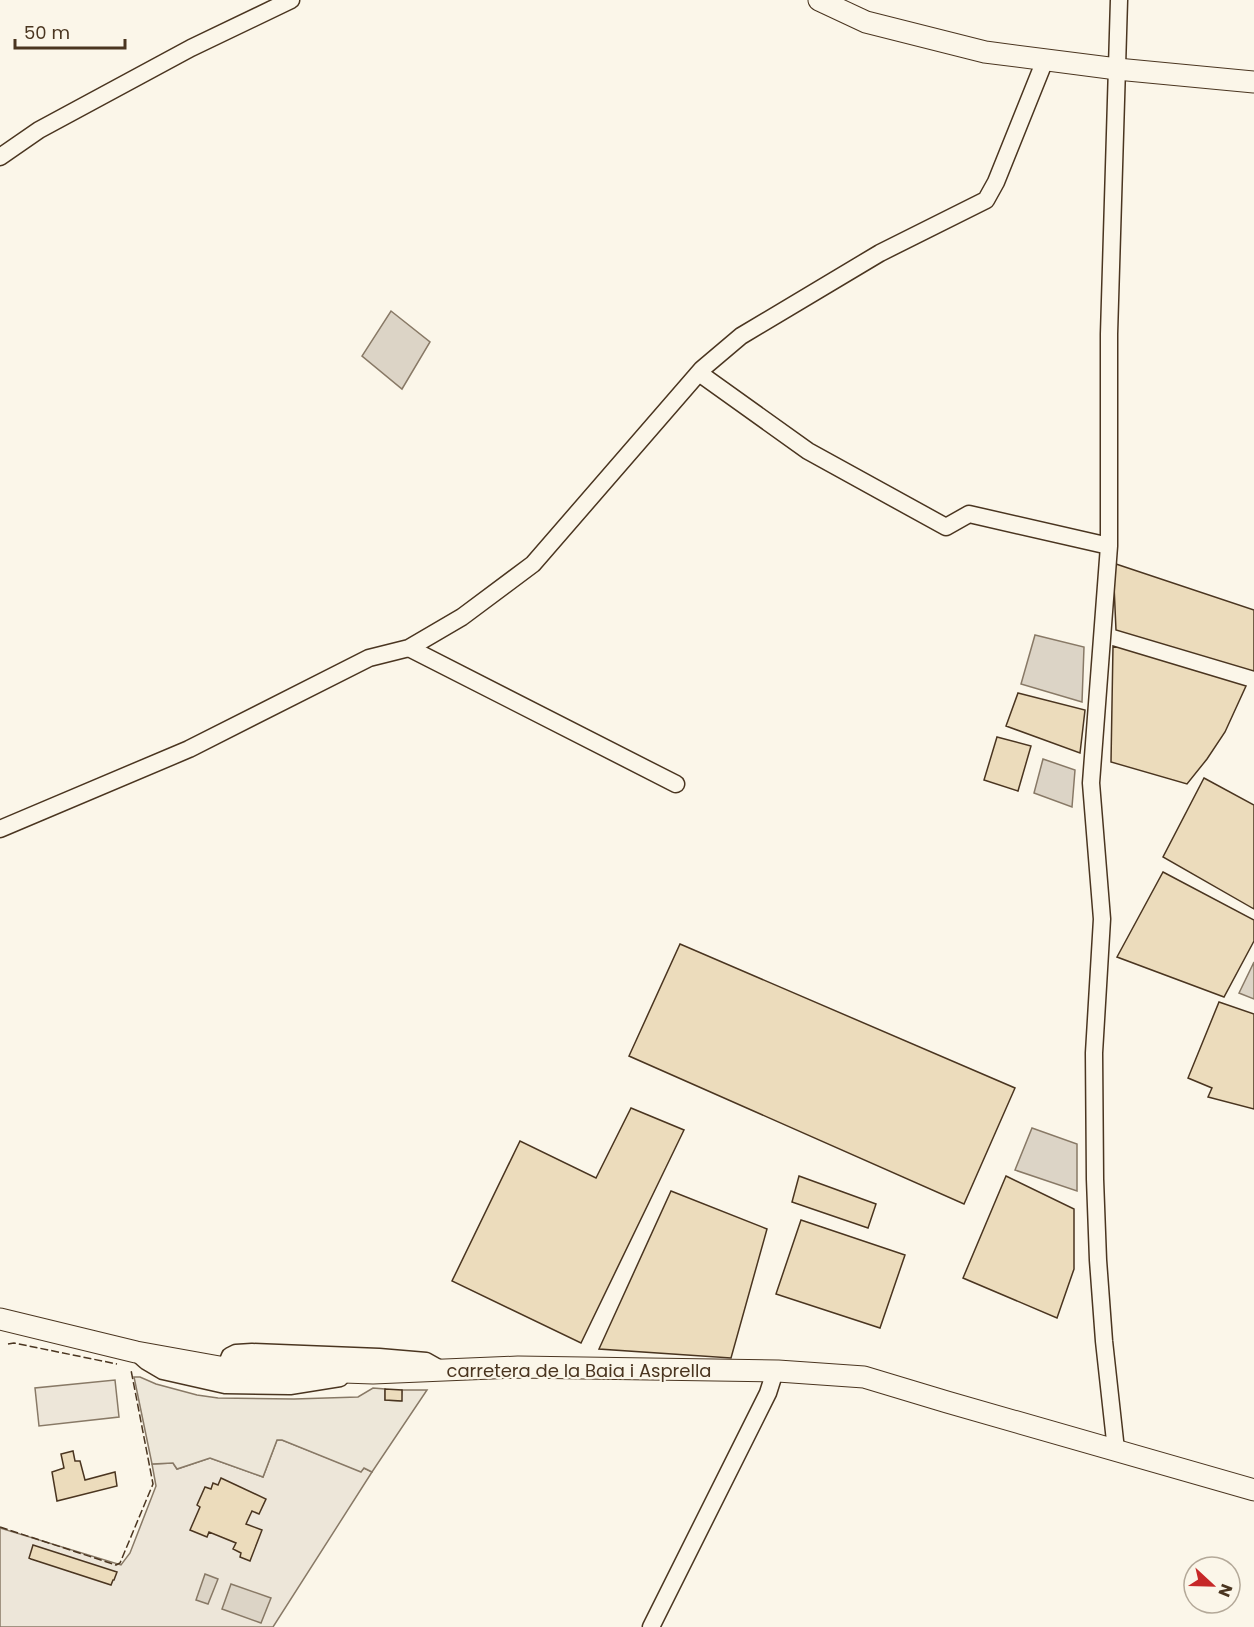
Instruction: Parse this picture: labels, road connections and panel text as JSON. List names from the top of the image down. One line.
{"streets":{"main road":["carretera de la Baia i Asprella"]},"scale_bar":"50 m","north":"right"}
